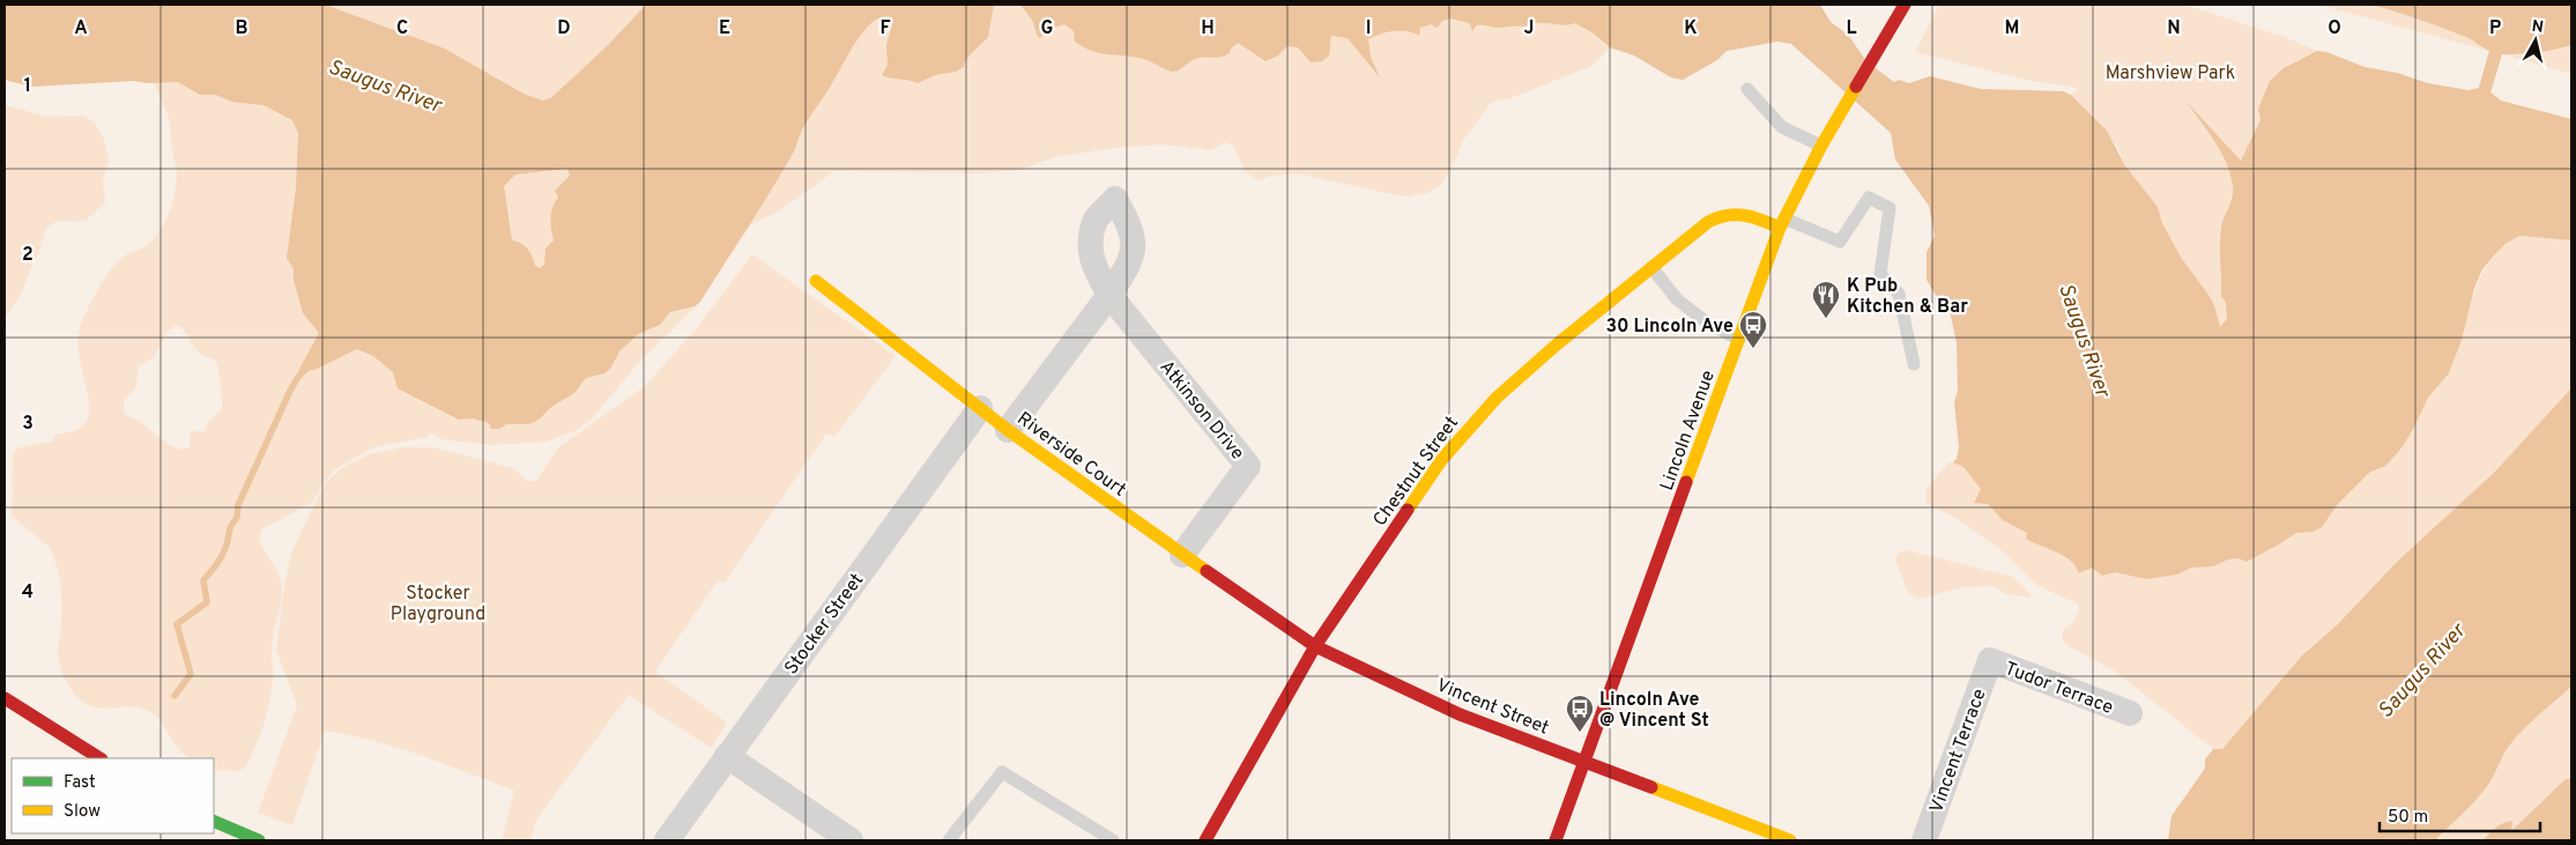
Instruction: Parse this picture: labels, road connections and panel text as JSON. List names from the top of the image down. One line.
{"streets":{"street":["Atkinson Drive","Lincoln Avenue","Riverside Court","Chestnut Street","Stocker Street","Tudor Terrace","Vincent Street","Vincent Terrace"]},"crossings":[["Atkinson Drive","Riverside Court"],["Lincoln Avenue","Chestnut Street"],["Lincoln Avenue","Vincent Street"],["Riverside Court","Chestnut Street"],["Riverside Court","Stocker Street"],["Riverside Court","Vincent Street"],["Chestnut Street","Vincent Street"],["Tudor Terrace","Vincent Terrace"]],"water":["Saugus River"],"parks":["Marshview Park","Stocker Playground"],"places":{"restaurant":["K Pub Kitchen & Bar"],"bus stop":["30 Lincoln Ave","Lincoln Ave @ Vincent St"]},"legend":["Fast","Slow"],"scale_bar":"50 m","north":"top","grid":{"columns":["A","B","C","D","E","F","G","H","I","J","K","L","M","N","O","P"],"rows":["1","2","3","4"]}}
